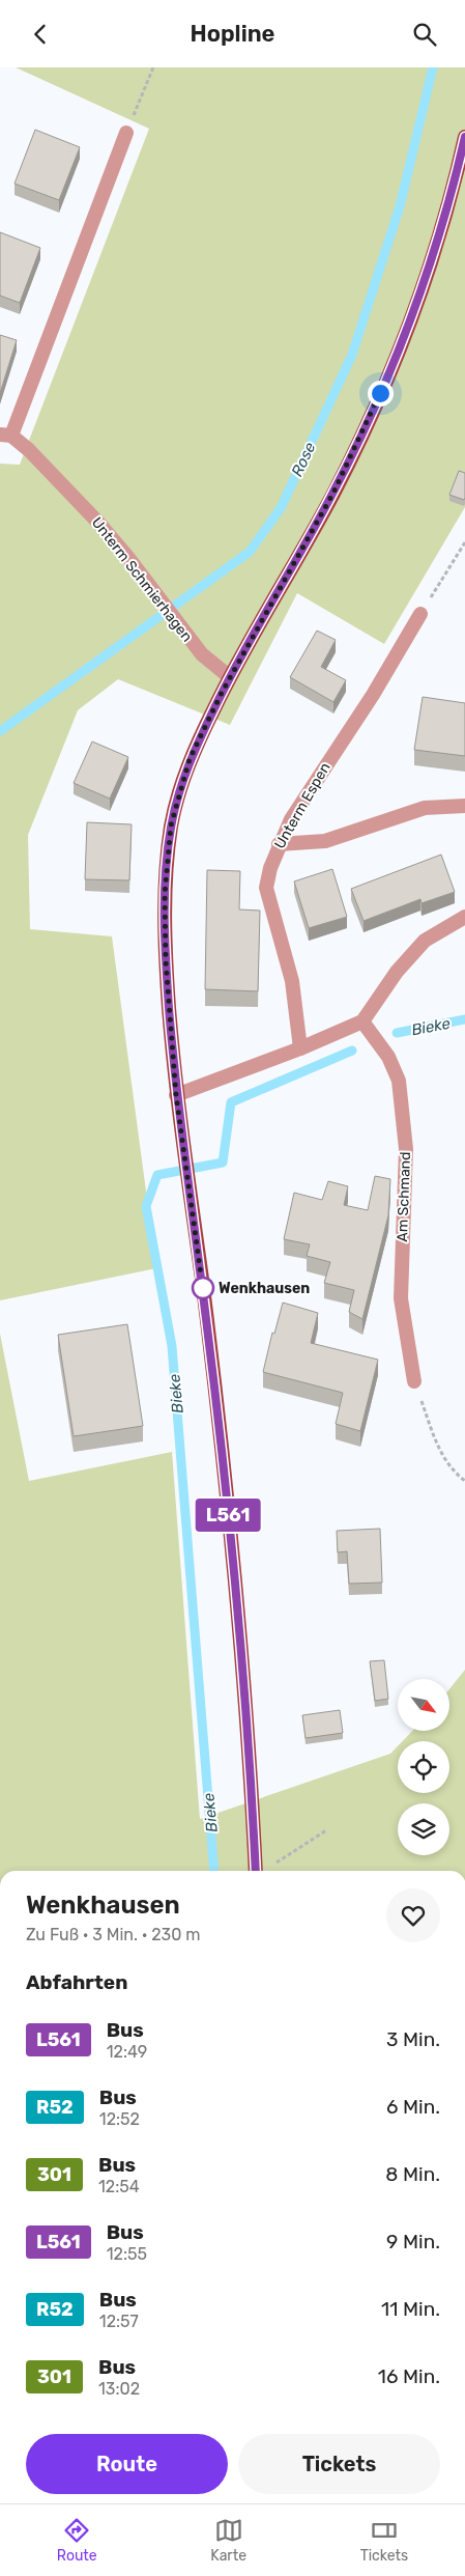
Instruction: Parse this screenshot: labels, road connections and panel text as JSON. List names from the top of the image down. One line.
{"streets":{"street":["Unterm Schmierhagen","Unterm Espen","Am Schmand"]},"water":["Rose","Bieke"],"places":["Wenkhausen"],"lines":["bus line L561"],"north":"bottom right","page":{"header":"Hopline","on_map":"L561","heading":[["Wenkhausen","Zu Fuß · 3 Min. · 230 m"],"Abfahrten"],"list":[{"mark":"L561","name":"Bus","note":"12:49","value":"3 Min."},{"mark":"R52","name":"Bus","note":"12:52","value":"6 Min."},{"mark":"301","name":"Bus","note":"12:54","value":"8 Min."},{"mark":"L561","name":"Bus","note":"12:55","value":"9 Min."},{"mark":"R52","name":"Bus","note":"12:57","value":"11 Min."},{"mark":"301","name":"Bus","note":"13:02","value":"16 Min."}],"buttons":["Route","Tickets"],"tabs":["Route","Karte","Tickets"]}}
